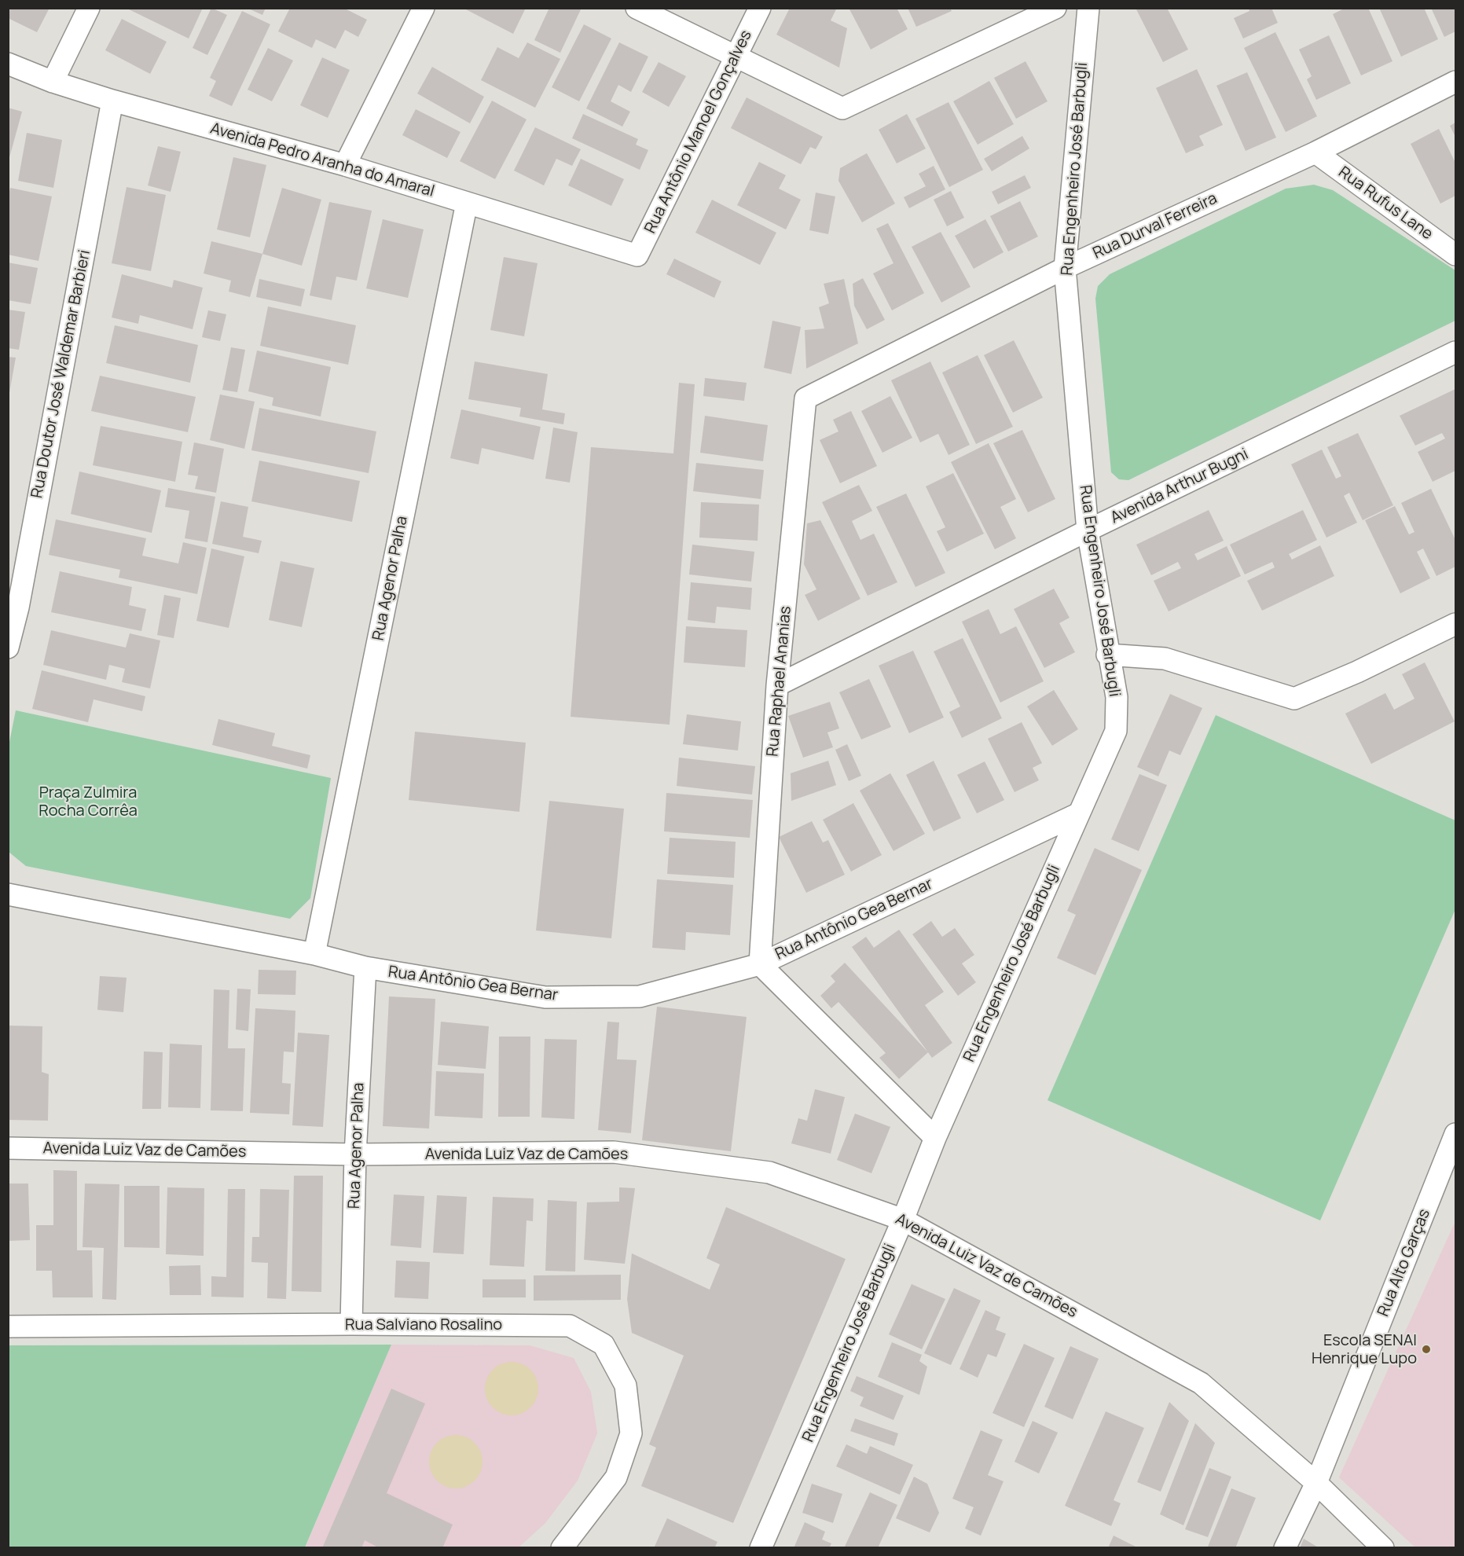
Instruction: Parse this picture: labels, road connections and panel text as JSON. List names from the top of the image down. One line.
{"streets":{"street":["Rua Antônio Manoel Gonçalves","Avenida Pedro Aranha do Amaral","Rua Engenheiro José Barbugli","Rua Rufus Lane","Rua Durval Ferreira","Rua Doutor José Waldemar Barbieri","Avenida Arthur Bugni","Rua Agenor Palha","Rua Raphael Ananias","Rua Antônio Gea Bernar","Avenida Luiz Vaz de Camões","Rua Alto Garças","Rua Salviano Rosalino"]},"crossings":[["Rua Antônio Manoel Gonçalves","Avenida Pedro Aranha do Amaral"],["Avenida Pedro Aranha do Amaral","Rua Doutor José Waldemar Barbieri"],["Avenida Pedro Aranha do Amaral","Rua Agenor Palha"],["Rua Engenheiro José Barbugli","Rua Durval Ferreira"],["Rua Engenheiro José Barbugli","Avenida Arthur Bugni"],["Rua Engenheiro José Barbugli","Rua Antônio Gea Bernar"],["Rua Engenheiro José Barbugli","Avenida Luiz Vaz de Camões"],["Rua Rufus Lane","Rua Durval Ferreira"],["Rua Durval Ferreira","Rua Raphael Ananias"],["Avenida Arthur Bugni","Rua Raphael Ananias"],["Rua Agenor Palha","Rua Antônio Gea Bernar"],["Rua Agenor Palha","Avenida Luiz Vaz de Camões"],["Rua Agenor Palha","Rua Salviano Rosalino"],["Rua Raphael Ananias","Rua Antônio Gea Bernar"],["Avenida Luiz Vaz de Camões","Rua Alto Garças"]],"parks":["Praça Zulmira Rocha Corrêa"],"places":["Escola SENAI Henrique Lupo"]}
